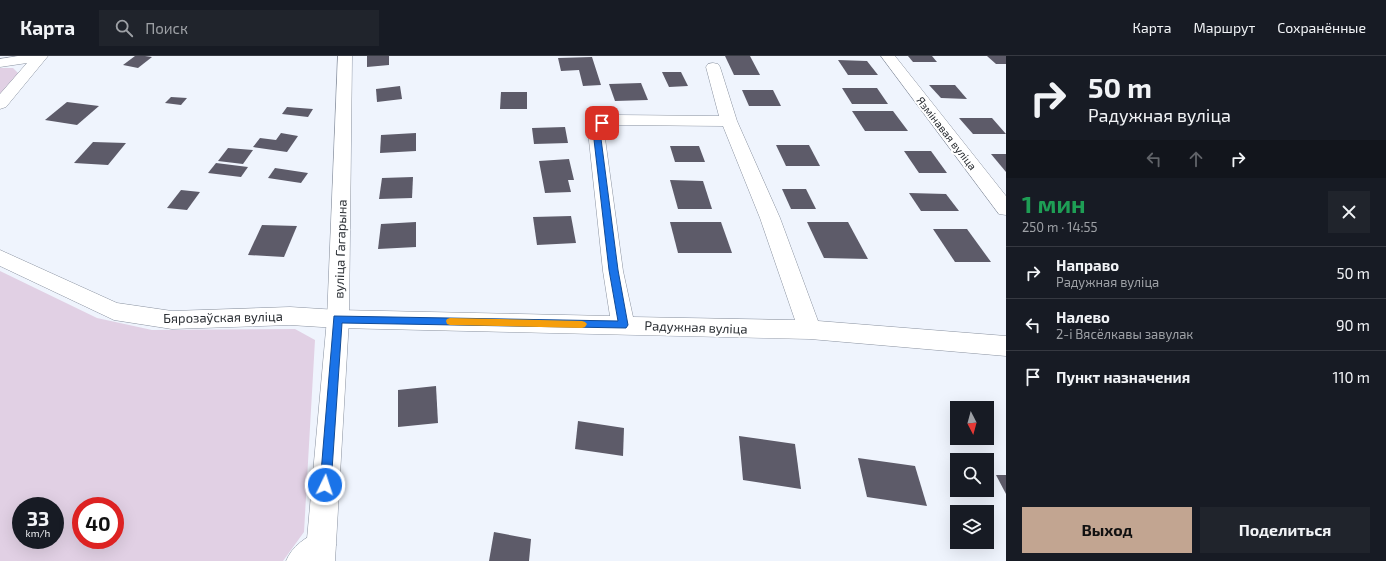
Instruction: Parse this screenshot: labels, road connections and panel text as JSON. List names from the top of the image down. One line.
{"streets":{"street":["Язмінавая вуліца","вуліца Гагарына","Бярозаўская вуліца","Радужная вуліца"]},"crossings":[["вуліца Гагарына","Бярозаўская вуліца"],["вуліца Гагарына","Радужная вуліца"],["Бярозаўская вуліца","Радужная вуліца"]],"north":"bottom","page":{"header":"Карта","search":"Поиск","nav":["Карта","Маршрут","Сохранённые"],"turn":["50 m","Радужная вуліца"],"heading":["1 мин","250 m · 14:55"],"list":[{"name":"Направо","note":"Радужная вуліца","value":"50 m"},{"name":"Налево","note":"2-і Вясёлкавы завулак","value":"90 m"},{"name":"Пункт назначения","value":"110 m"}],"speed":"33 km/h","limit":"40","buttons":["Выход","Поделиться"]}}
